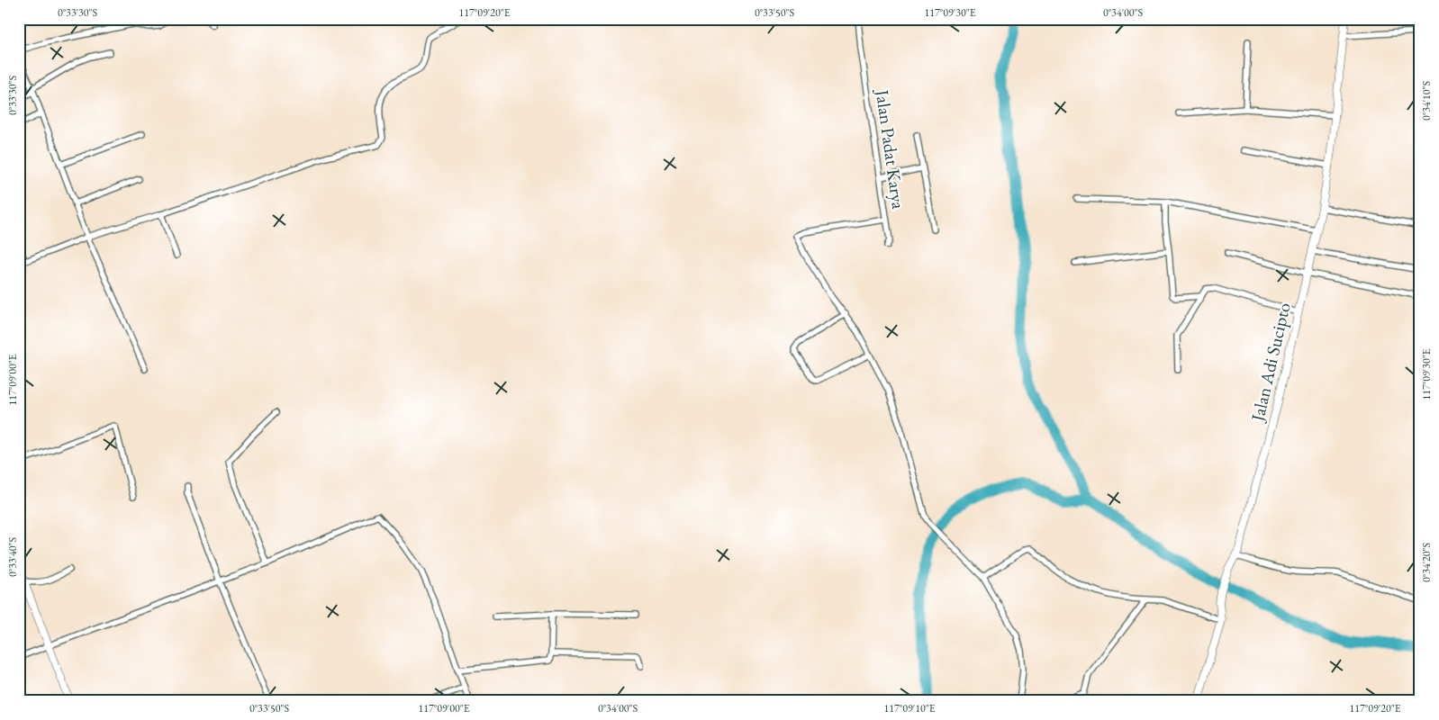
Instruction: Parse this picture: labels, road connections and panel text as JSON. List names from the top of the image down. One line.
{"streets":{"street":["Jalan Padat Karya","Jalan Adi Sucipto"]},"coordinates":["0°33'30\"S","117°09'20\"E","0°33'50\"S","117°09'30\"E","0°34'00\"S","0°34'10\"S","117°09'00\"E","0°33'40\"S","0°34'20\"S","117°09'10\"E"]}
